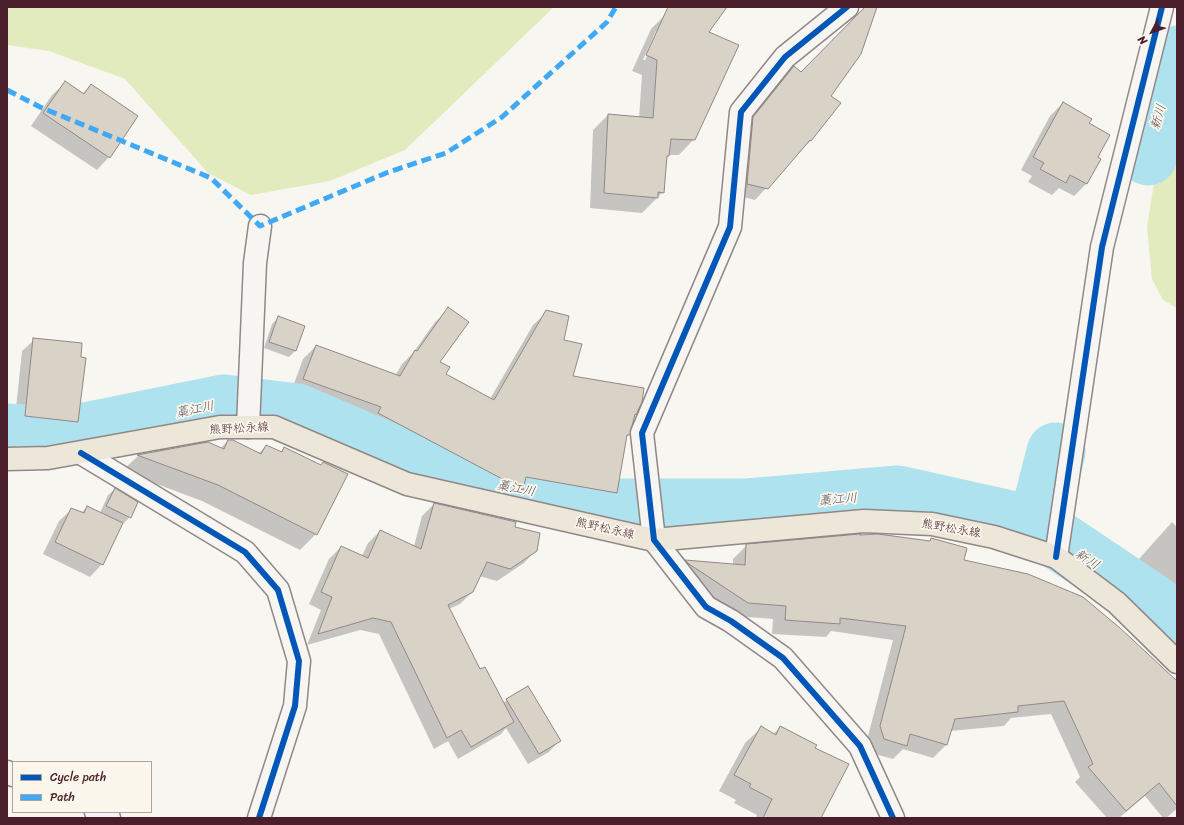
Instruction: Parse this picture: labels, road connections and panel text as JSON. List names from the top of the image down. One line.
{"streets":{"main road":["熊野松永線"]},"water":["新川","藁江川"],"legend":["Cycle path","Path"],"north":"bottom left"}
